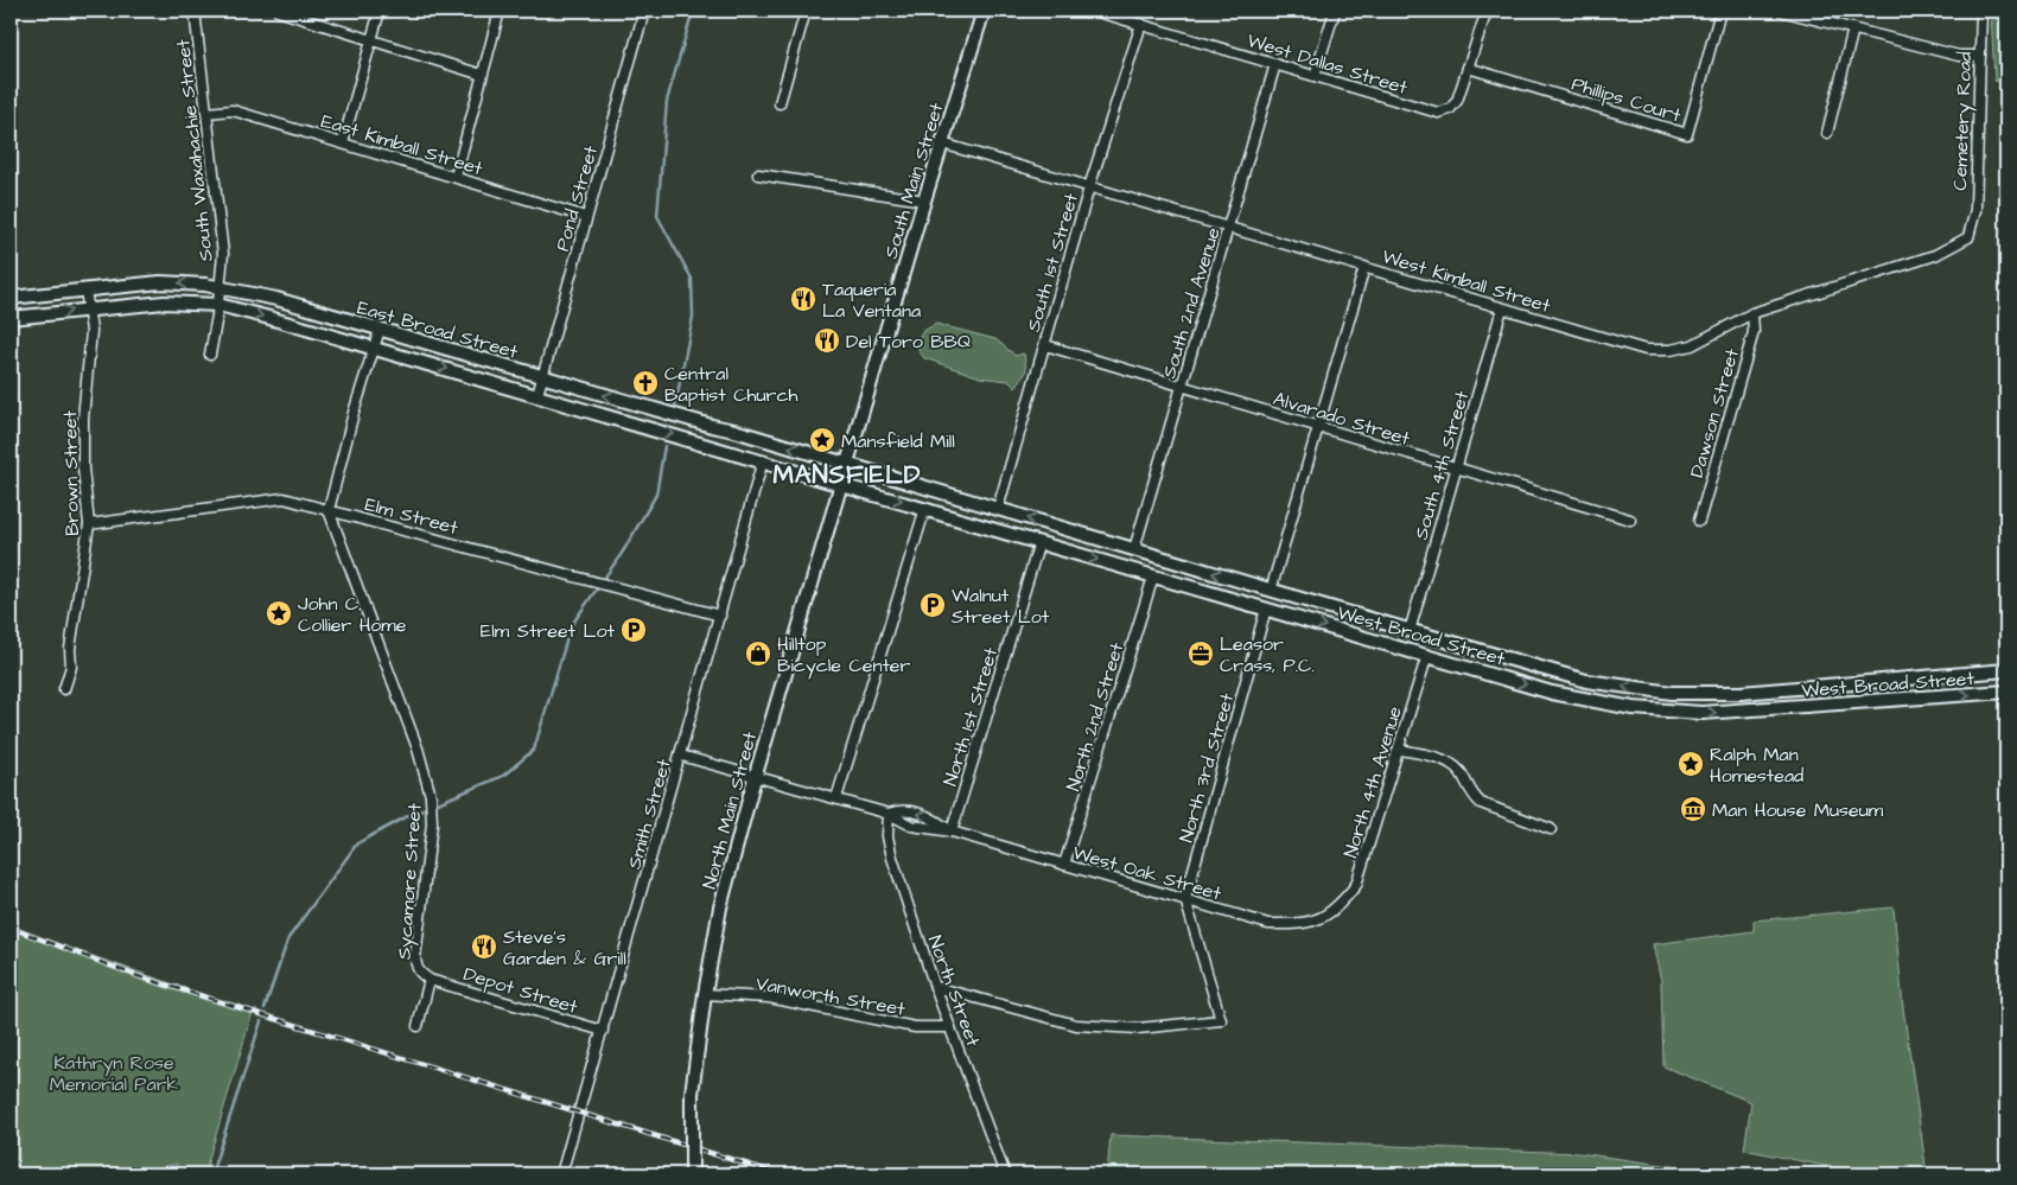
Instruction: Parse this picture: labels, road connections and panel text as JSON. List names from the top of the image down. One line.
{"streets":{"main road":["South Main Street","East Broad Street","West Broad Street","North Main Street"],"street":["West Dallas Street","Phillips Court","Cemetery Road","East Kimball Street","South Waxahachie Street","Pond Street","South 1st Street","West Kimball Street","South 2nd Avenue","Dawson Street","Alvarado Street","South 4th Street","Brown Street","Elm Street","North 1st Street","North 2nd Street","North 3rd Street","North 4th Avenue","Smith Street","West Oak Street","Sycamore Street","Depot Street","North Street","Vanworth Street"]},"crossings":[["West Dallas Street","Phillips Court"],["West Dallas Street","South 1st Street"],["West Dallas Street","South 2nd Avenue"],["Cemetery Road","West Kimball Street"],["East Kimball Street","South Waxahachie Street"],["East Kimball Street","Pond Street"],["South Waxahachie Street","East Broad Street"],["South Main Street","West Kimball Street"],["South Main Street","East Broad Street"],["South Main Street","West Broad Street"],["South Main Street","North Main Street"],["Pond Street","East Broad Street"],["South 1st Street","West Kimball Street"],["South 1st Street","Alvarado Street"],["South 1st Street","West Broad Street"],["West Kimball Street","South 2nd Avenue"],["West Kimball Street","Dawson Street"],["West Kimball Street","South 4th Street"],["South 2nd Avenue","Alvarado Street"],["South 2nd Avenue","West Broad Street"],["East Broad Street","Brown Street"],["East Broad Street","West Broad Street"],["East Broad Street","North Main Street"],["East Broad Street","Smith Street"],["Alvarado Street","South 4th Street"],["South 4th Street","West Broad Street"],["Brown Street","Elm Street"],["Elm Street","Smith Street"],["Elm Street","Sycamore Street"],["West Broad Street","North 1st Street"],["West Broad Street","North 2nd Street"],["West Broad Street","North 3rd Street"],["West Broad Street","North 4th Avenue"],["West Broad Street","North Main Street"],["North 1st Street","West Oak Street"],["North 2nd Street","West Oak Street"],["North 3rd Street","West Oak Street"],["North 4th Avenue","West Oak Street"],["North Main Street","West Oak Street"],["North Main Street","Vanworth Street"],["Smith Street","West Oak Street"],["Smith Street","Depot Street"],["West Oak Street","North Street"],["Sycamore Street","Depot Street"],["North Street","Vanworth Street"]],"districts":["MANSFIELD"],"parks":["Kathryn Rose Memorial Park"],"places":{"restaurant":["Taqueria La Ventana","Del Toro BBQ","Steve's Garden & Grill"],"church":["Central Baptist Church"],"place":["Mansfield Mill","John C. Collier Home","Ralph Man Homestead"],"parking":["Walnut Street Lot","Elm Street Lot"],"shop":["Hilltop Bicycle Center"],"office":["Leasor Crass, P.C."],"museum":["Man House Museum"]}}
